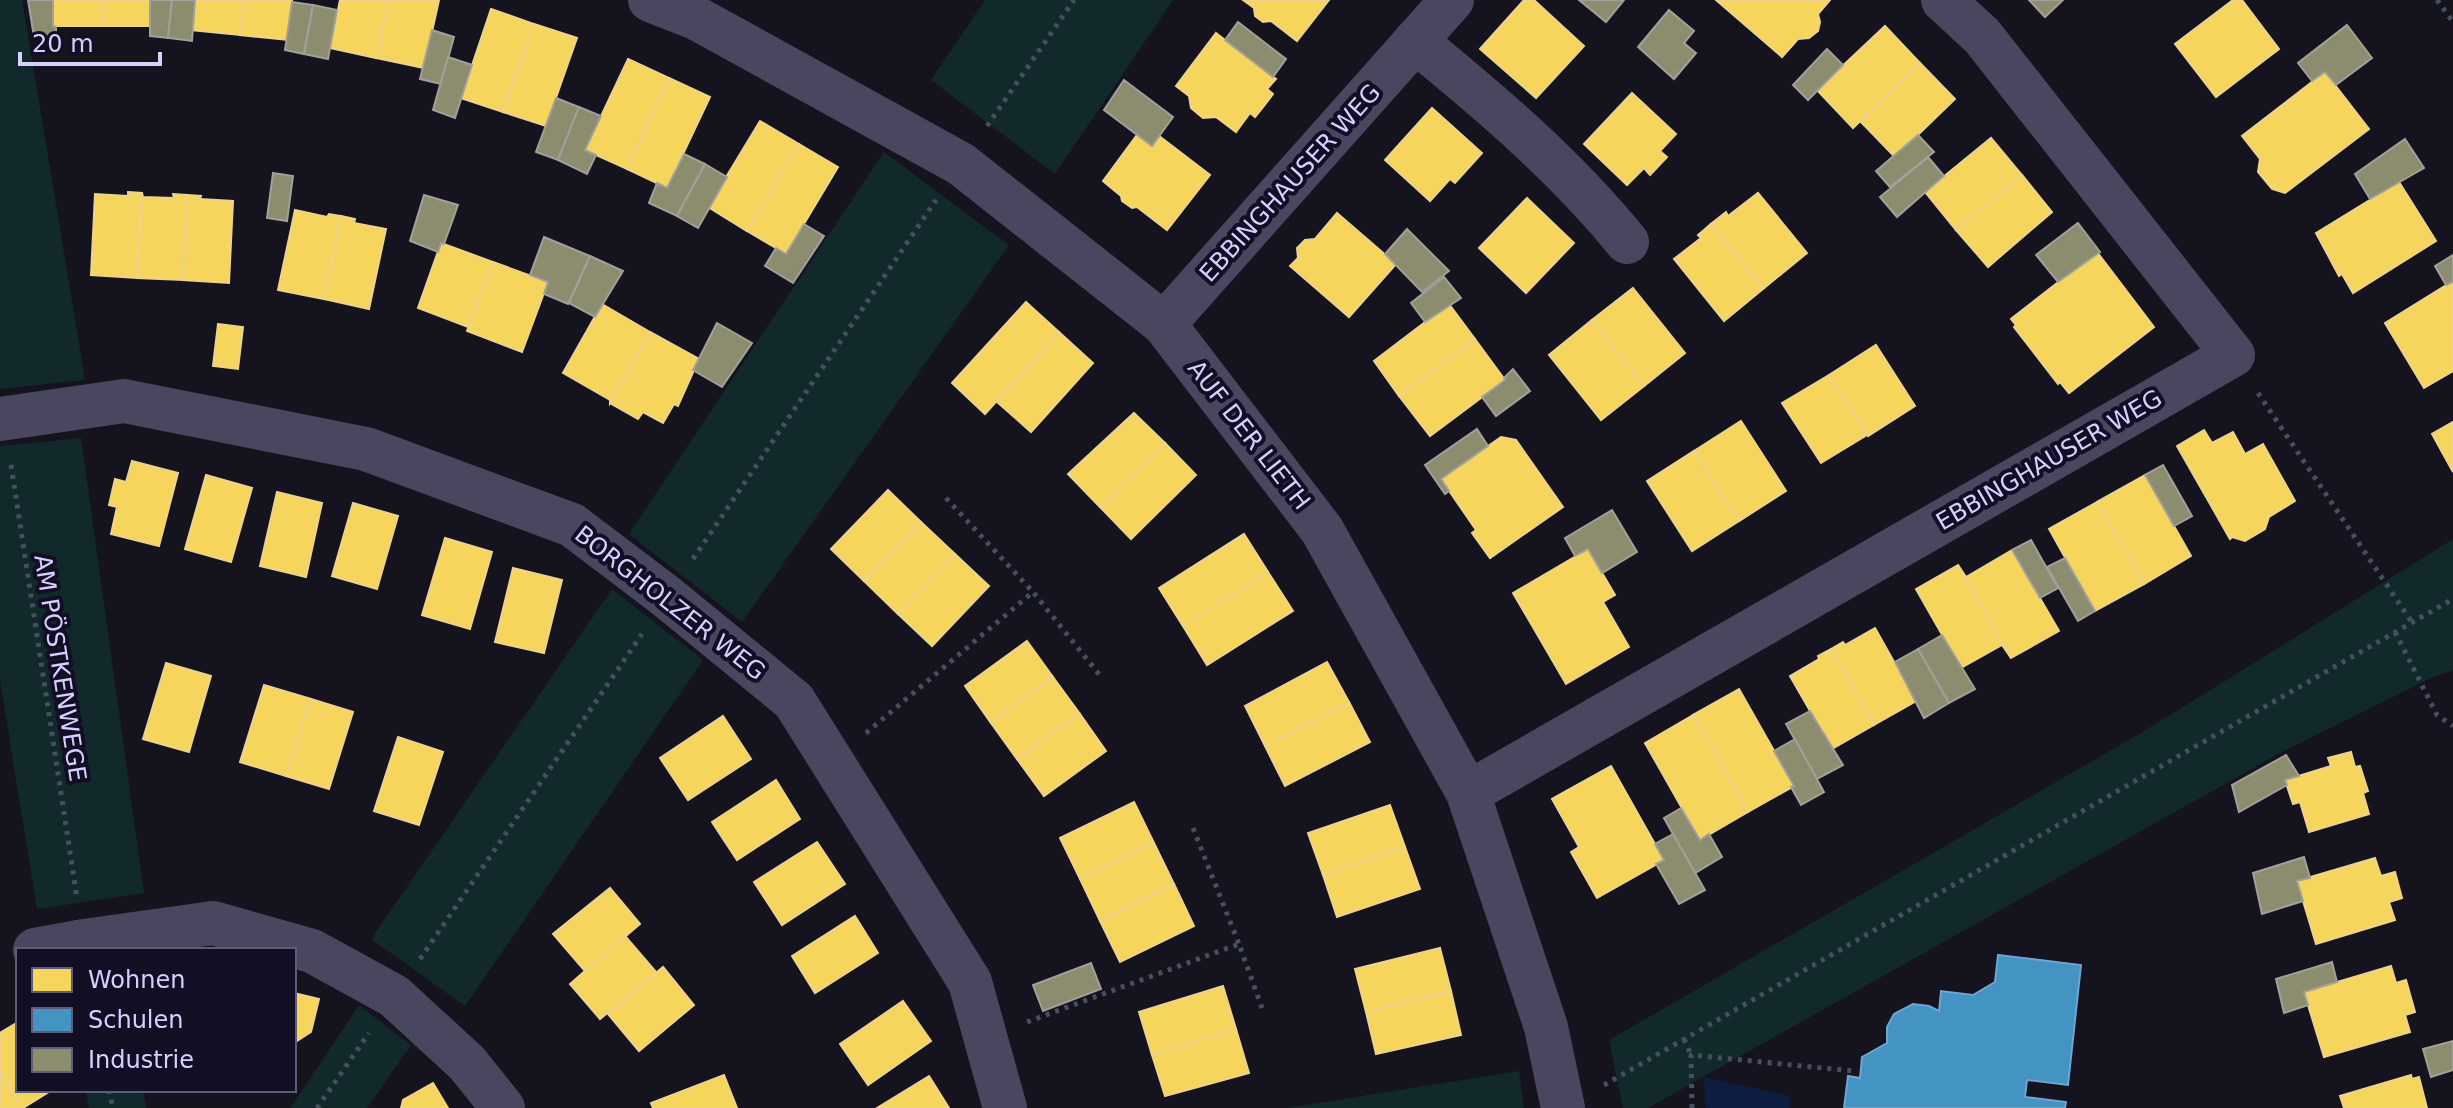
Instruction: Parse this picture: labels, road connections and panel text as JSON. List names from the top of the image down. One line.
{"streets":{"street":["EBBINGHAUSER WEG","AUF DER LIETH","BORGHOLZER WEG"],"path":["AM PÖSTKENWEGE"]},"crossings":[["EBBINGHAUSER WEG","AUF DER LIETH"],["BORGHOLZER WEG","AM PÖSTKENWEGE"]],"legend":["Wohnen","Schulen","Industrie"],"scale_bar":"20 m"}
